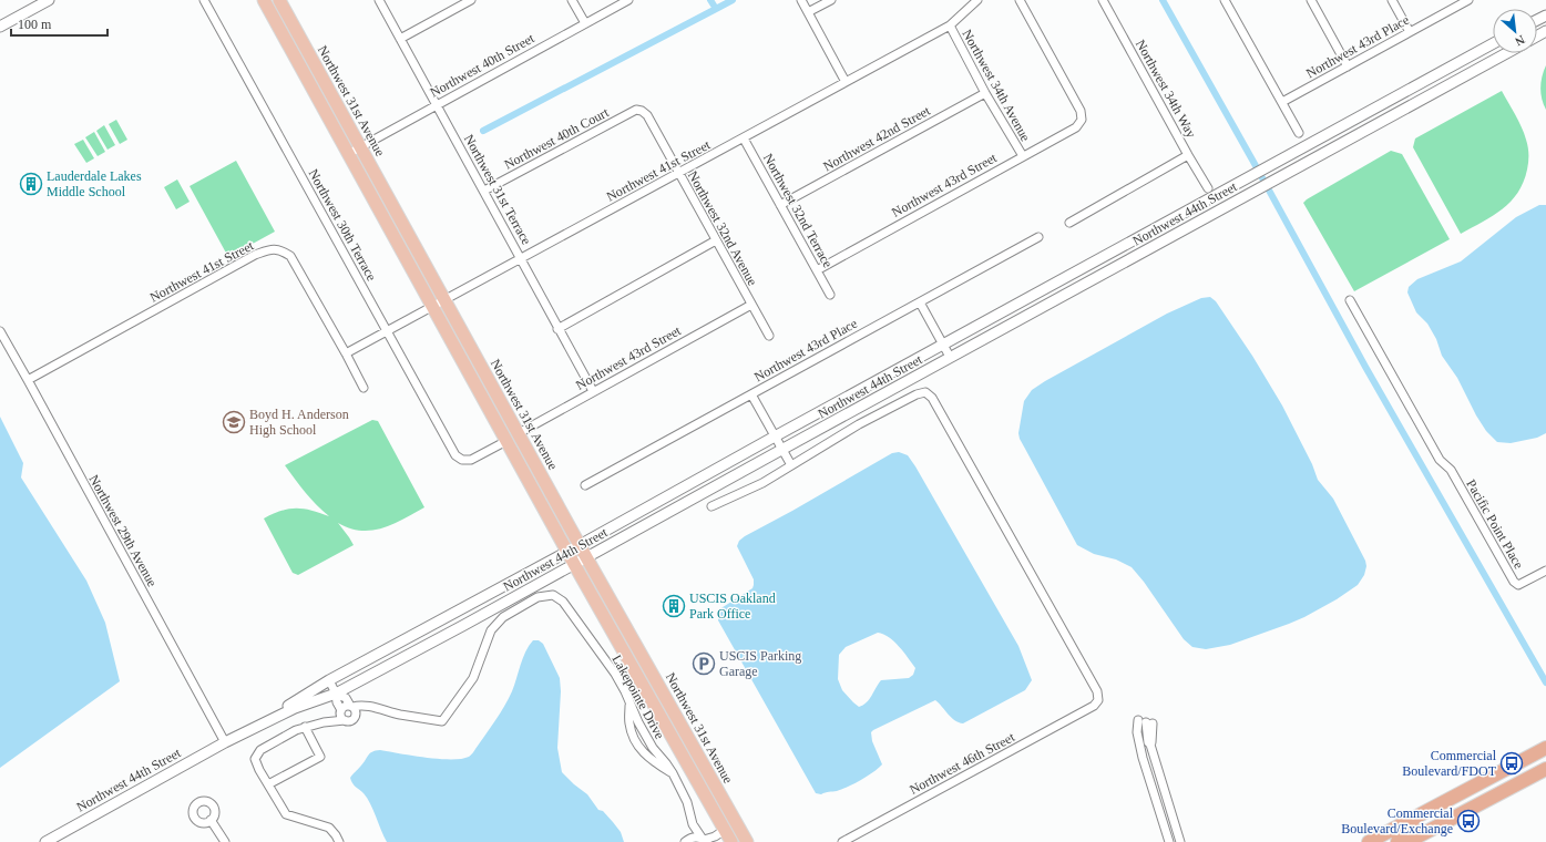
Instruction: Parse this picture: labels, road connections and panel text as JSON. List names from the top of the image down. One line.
{"streets":{"main road":["Northwest 31st Avenue"],"street":["Northwest 43rd Place","Northwest 40th Street","Northwest 34th Avenue","Northwest 34th Way","Northwest 40th Court","Northwest 42nd Street","Northwest 41st Street","Northwest 43rd Street","Northwest 31st Terrace","Northwest 32nd Terrace","Northwest 44th Street","Northwest 30th Terrace","Northwest 32nd Avenue","Pacific Point Place","Northwest 29th Avenue","Lakepointe Drive","Northwest 46th Street"]},"crossings":[["Northwest 40th Street","Northwest 31st Avenue"],["Northwest 40th Street","Northwest 31st Terrace"],["Northwest 34th Avenue","Northwest 42nd Street"],["Northwest 34th Avenue","Northwest 41st Street"],["Northwest 34th Avenue","Northwest 43rd Street"],["Northwest 34th Way","Northwest 44th Street"],["Northwest 31st Avenue","Northwest 41st Street"],["Northwest 31st Avenue","Northwest 43rd Street"],["Northwest 31st Avenue","Northwest 44th Street"],["Northwest 31st Avenue","Northwest 30th Terrace"],["Northwest 40th Court","Northwest 31st Terrace"],["Northwest 40th Court","Northwest 32nd Avenue"],["Northwest 42nd Street","Northwest 32nd Terrace"],["Northwest 41st Street","Northwest 31st Terrace"],["Northwest 41st Street","Northwest 32nd Terrace"],["Northwest 41st Street","Northwest 30th Terrace"],["Northwest 41st Street","Northwest 32nd Avenue"],["Northwest 41st Street","Northwest 29th Avenue"],["Northwest 43rd Street","Northwest 31st Terrace"],["Northwest 43rd Street","Northwest 32nd Terrace"],["Northwest 43rd Street","Northwest 32nd Avenue"],["Northwest 44th Street","Northwest 29th Avenue"],["Northwest 44th Street","Northwest 46th Street"]],"places":{"building":["Lauderdale Lakes Middle School","USCIS Oakland Park Office"],"school or university":["Boyd H. Anderson High School"],"parking":["USCIS Parking Garage"],"bus stop":["Commercial Boulevard/FDOT","Commercial Boulevard/Exchange"]},"scale_bar":"100 m","north":"bottom right"}
